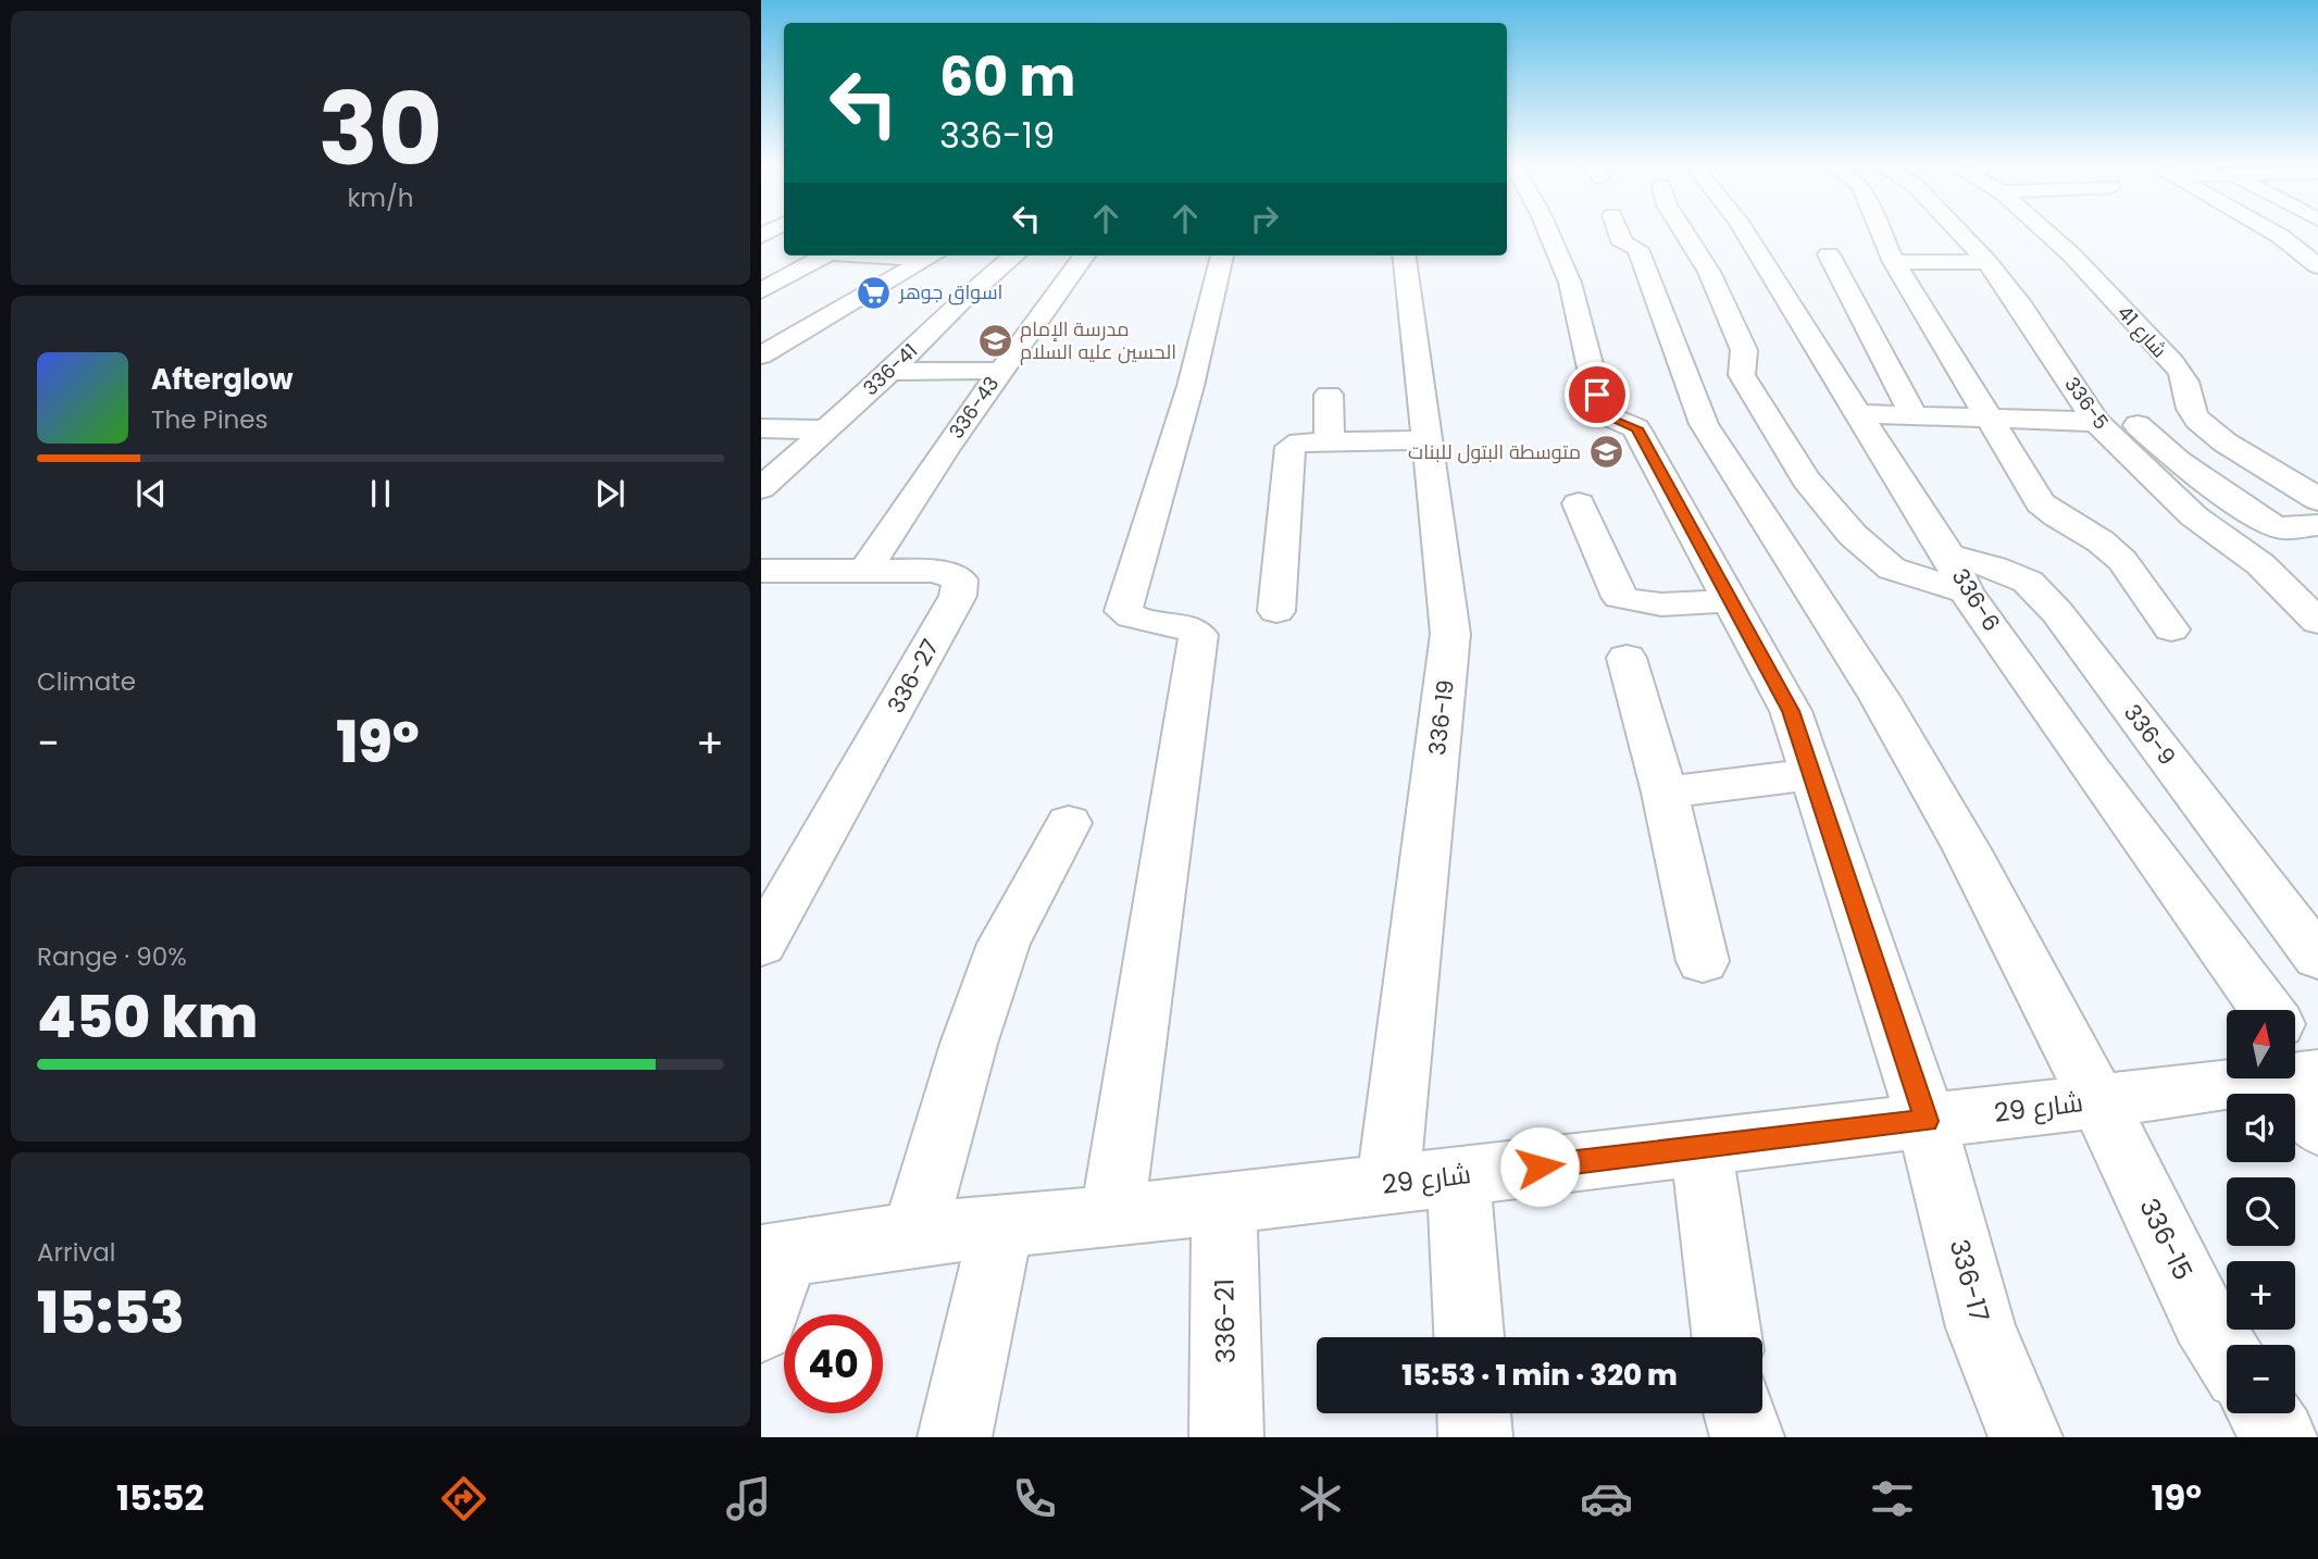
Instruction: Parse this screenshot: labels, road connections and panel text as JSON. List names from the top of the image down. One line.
{"streets":{"street":["شارع 41","336-41","336-5","336-43","336-6","336-27","336-19","336-9","شارع 29","336-15","336-17","336-21"]},"crossings":[["336-43","336-27"],["336-6","336-9"],["336-6","شارع 29"],["336-19","شارع 29"],["شارع 29","336-15"],["شارع 29","336-17"],["شارع 29","336-21"]],"places":{"supermarket":["اسواق جوهر"],"school or university":["مدرسة الإمام الحسين عليه السلام","متوسطة البتول للبنات"]},"north":"top","page":{"tile":[["30","km/h"],"Climate",["Range · 90%","450 km"],["Arrival","15:53"]],"turn":["60 m","336-19"],"song":["Afterglow","The Pines"],"heat":["−","19°","+"],"map_buttons":["+","−"],"limit":"40","trip":"15:53 · 1 min · 320 m","tabs":["15:52","19°"]}}
